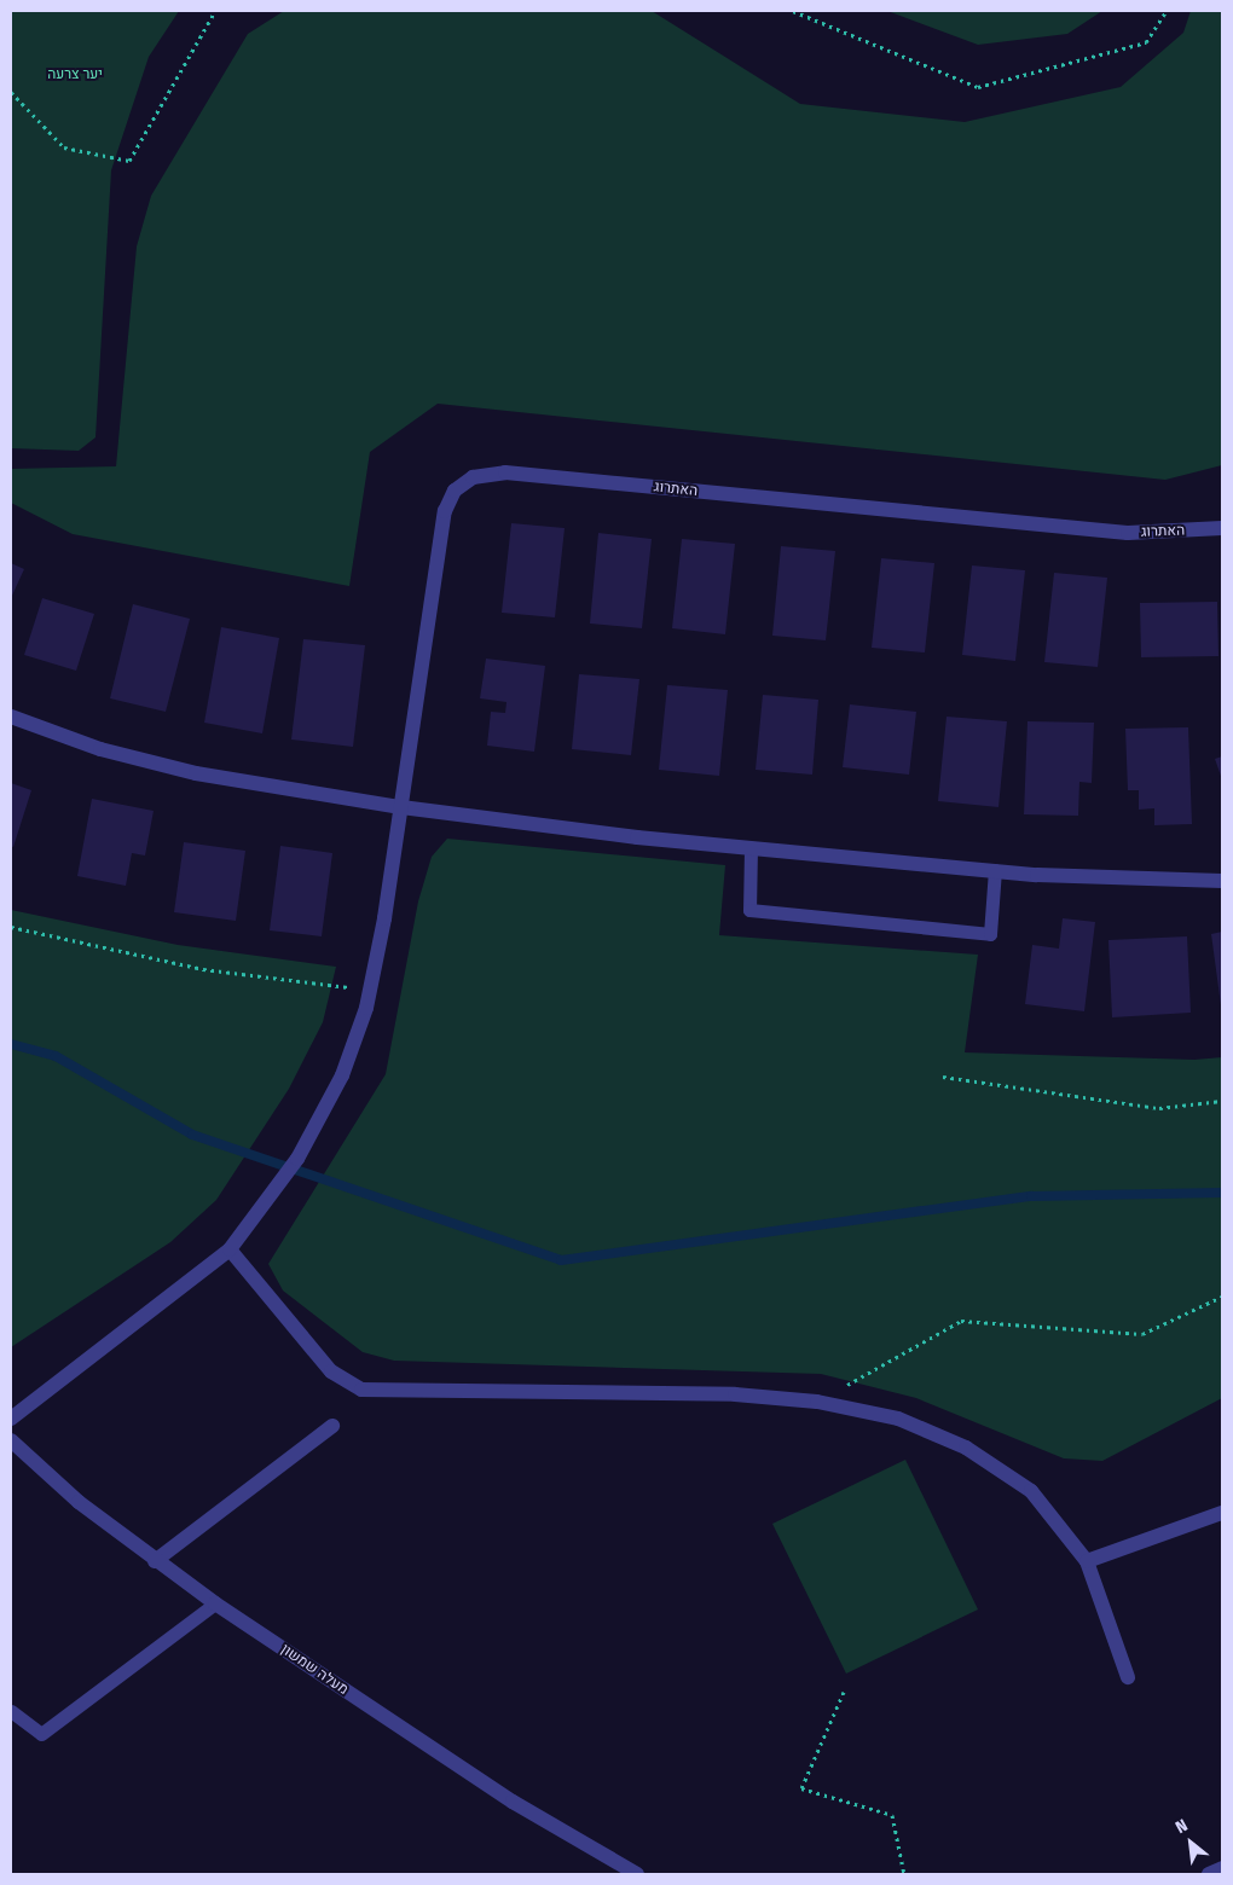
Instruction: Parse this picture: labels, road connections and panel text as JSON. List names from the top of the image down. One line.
{"streets":{"street":["האתרוג","מעלה שמשון"]},"parks":["יער צרעה"],"north":"top left"}
